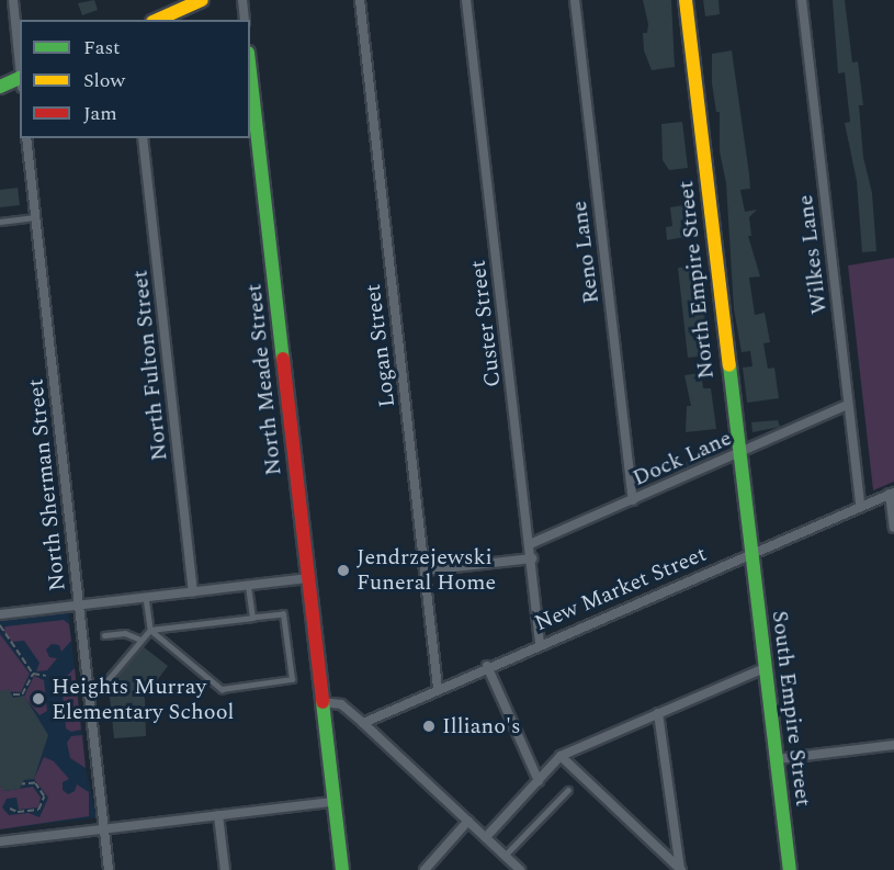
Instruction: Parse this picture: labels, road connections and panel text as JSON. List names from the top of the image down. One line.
{"streets":{"street":["Reno Lane","Wilkes Lane","North Empire Street","Custer Street","Logan Street","North Fulton Street","North Meade Street","Dock Lane","North Sherman Street","New Market Street","South Empire Street"]},"crossings":[["Reno Lane","Dock Lane"],["Wilkes Lane","Dock Lane"],["Wilkes Lane","New Market Street"],["North Empire Street","Dock Lane"],["North Empire Street","New Market Street"],["North Empire Street","South Empire Street"],["Custer Street","Dock Lane"],["Custer Street","New Market Street"],["Logan Street","New Market Street"],["New Market Street","South Empire Street"]],"places":["Jendrzejewski Funeral Home","Heights Murray Elementary School","Illiano's"],"legend":["Fast","Slow","Jam"]}
